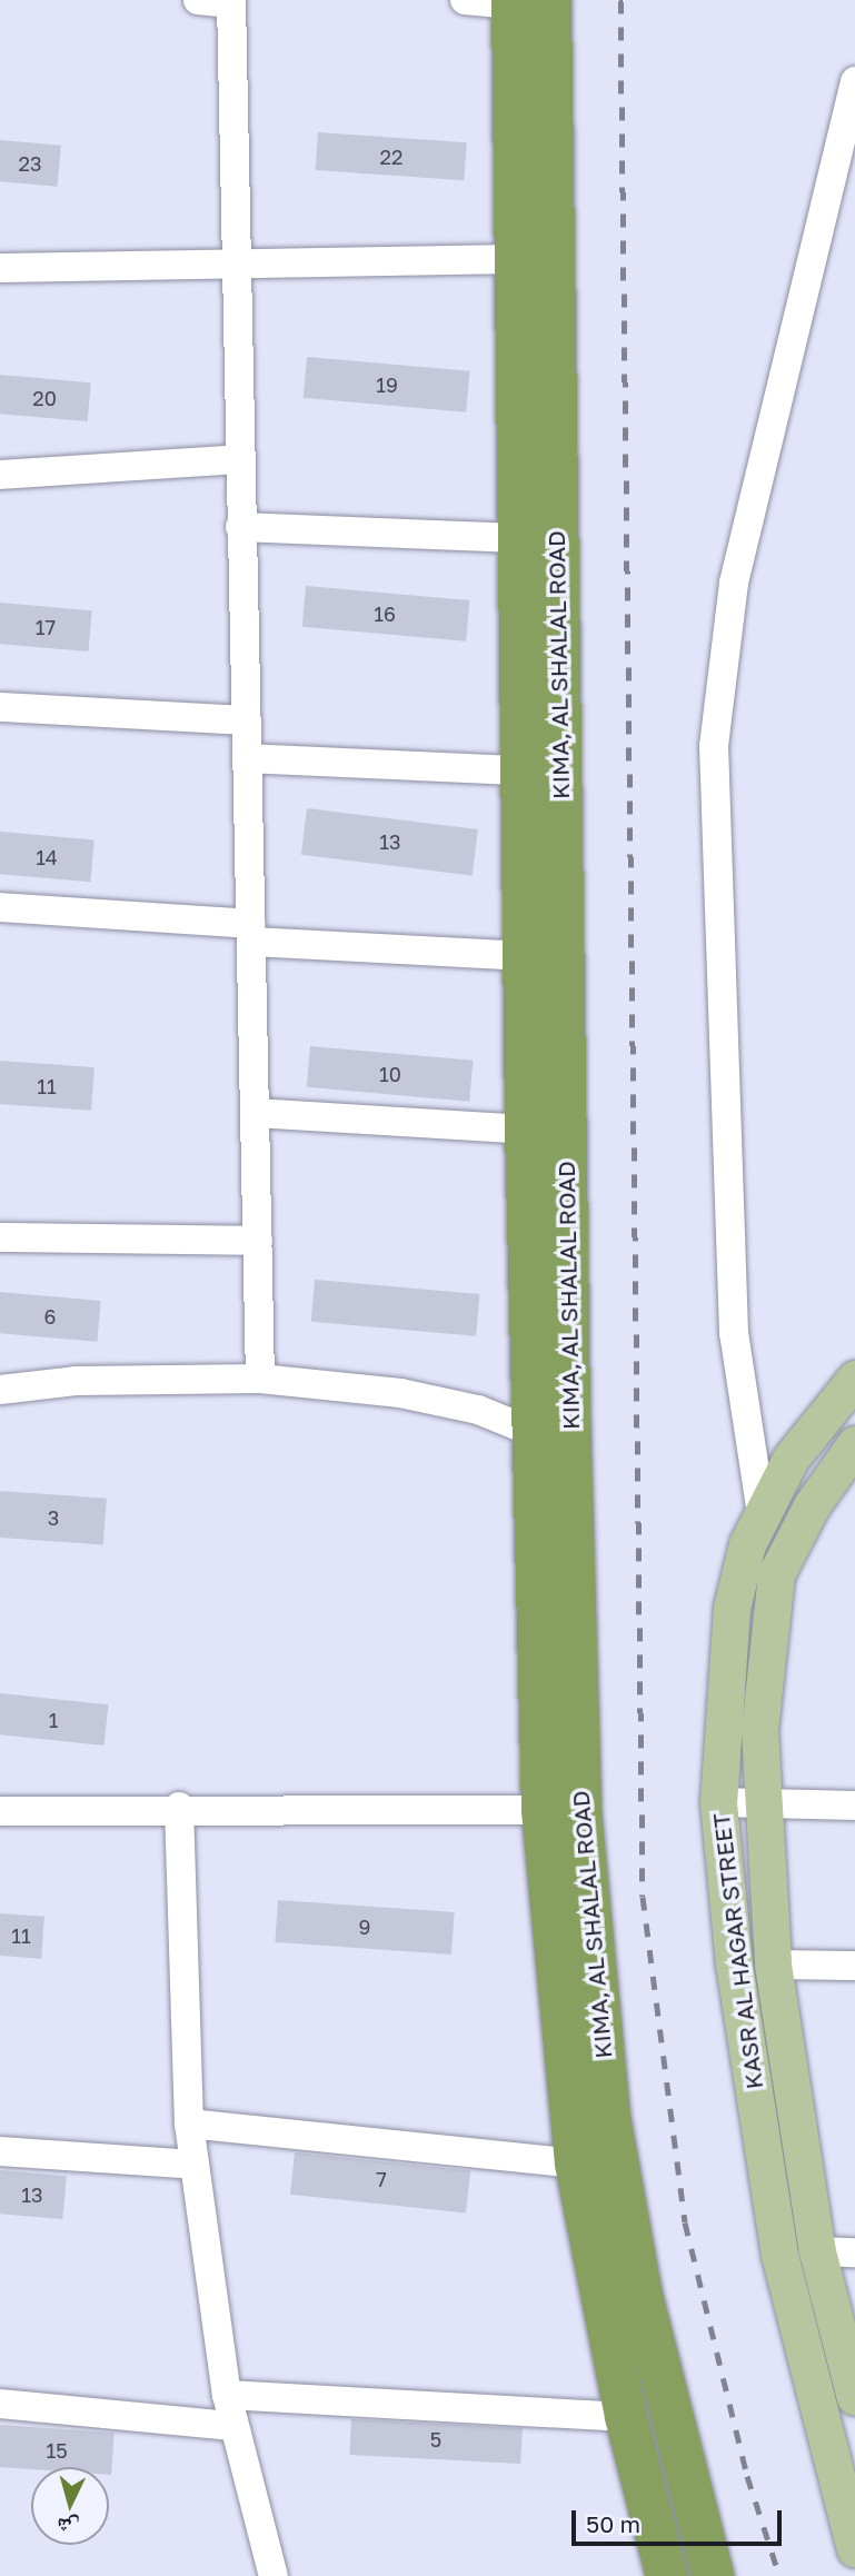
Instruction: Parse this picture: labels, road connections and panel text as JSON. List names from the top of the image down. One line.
{"streets":{"highway":["KIMA, AL SHALAL ROAD"],"main road":["KASR AL HAGAR STREET"]},"house_numbers":["22","23","19","20","16","17","13","14","10","11","6","3","1","9","11","7","13","5","15"],"scale_bar":"50 m","north":"bottom"}
